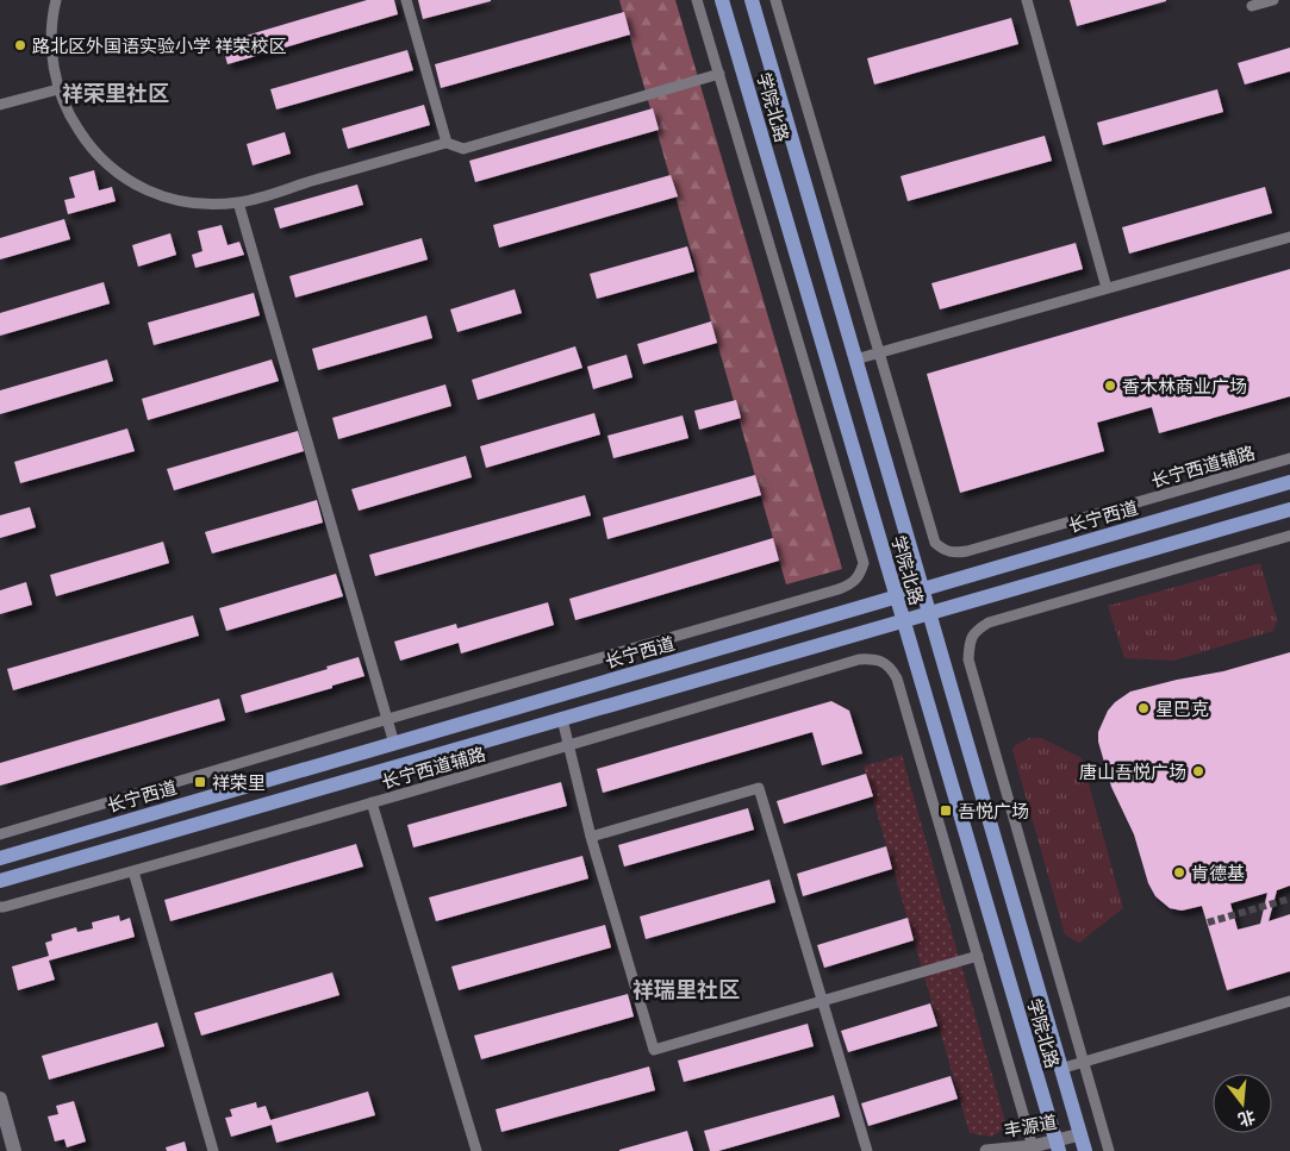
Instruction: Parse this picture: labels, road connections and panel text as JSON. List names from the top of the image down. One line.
{"streets":{"main road":["学院北路","长宁西道"],"street":["长宁西道辅路","丰源道"]},"crossings":[["学院北路","长宁西道"],["学院北路","丰源道"]],"districts":["祥荣里社区","祥瑞里社区"],"places":{"other":["路北区外国语实验小学 祥荣校区","香木林商业广场","星巴克","唐山吾悦广场","肯德基"],"transit":["祥荣里","吾悦广场"]},"north":"bottom"}
